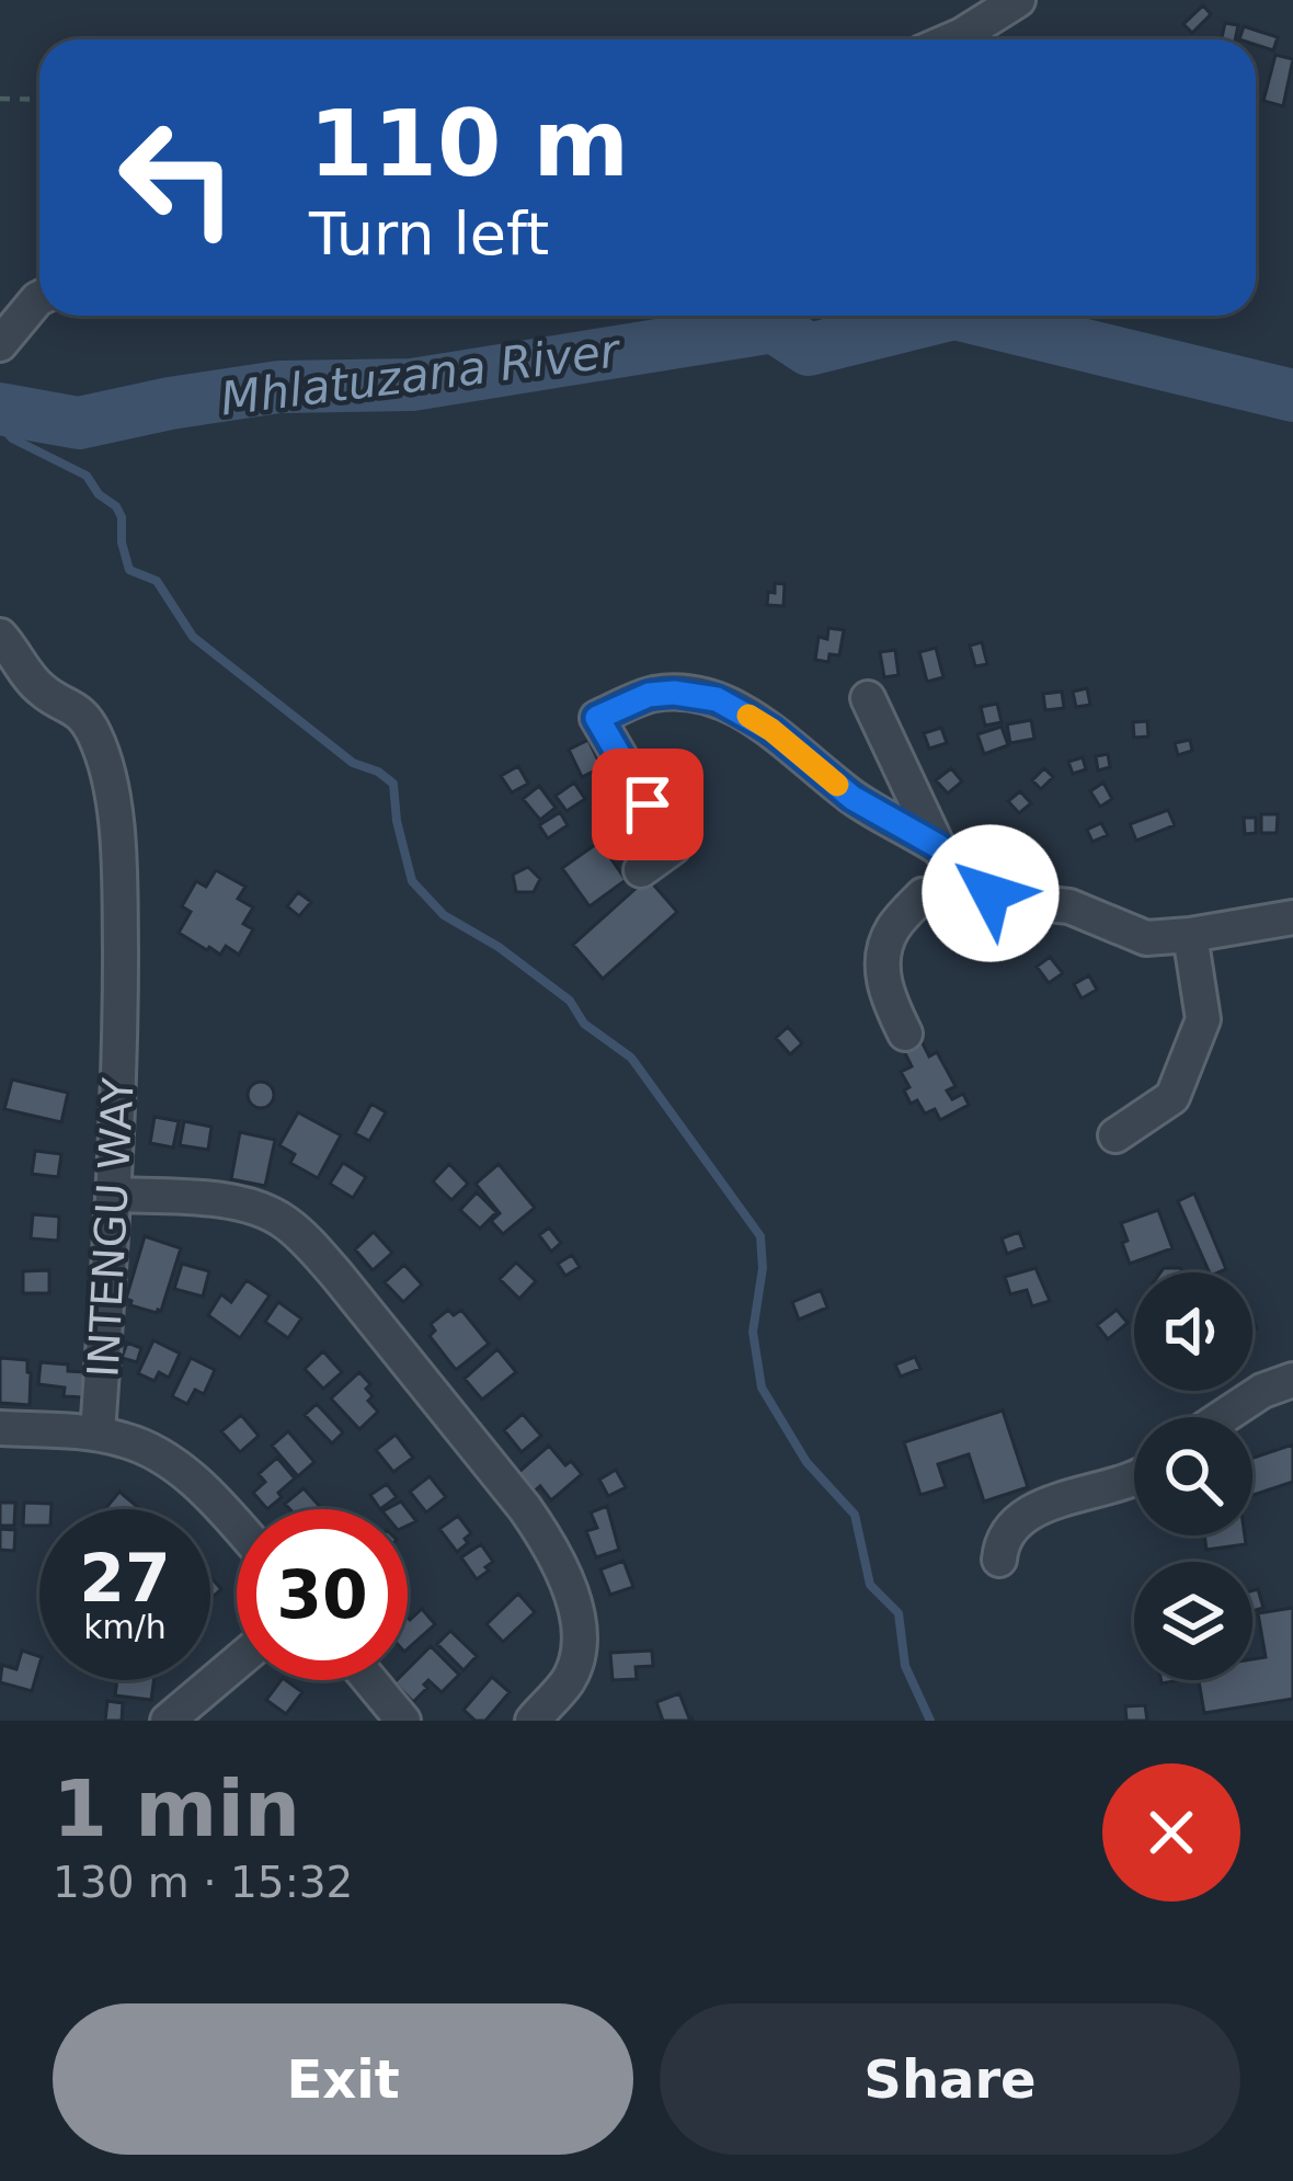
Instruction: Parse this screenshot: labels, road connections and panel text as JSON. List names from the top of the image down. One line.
{"streets":{"street":["INTENGU WAY"]},"water":["Mhlatuzana River"],"page":{"turn":["110 m","Turn left"],"speed":"27 km/h","limit":"30","heading":["1 min","130 m · 15:32"],"buttons":["Exit","Share"]}}
